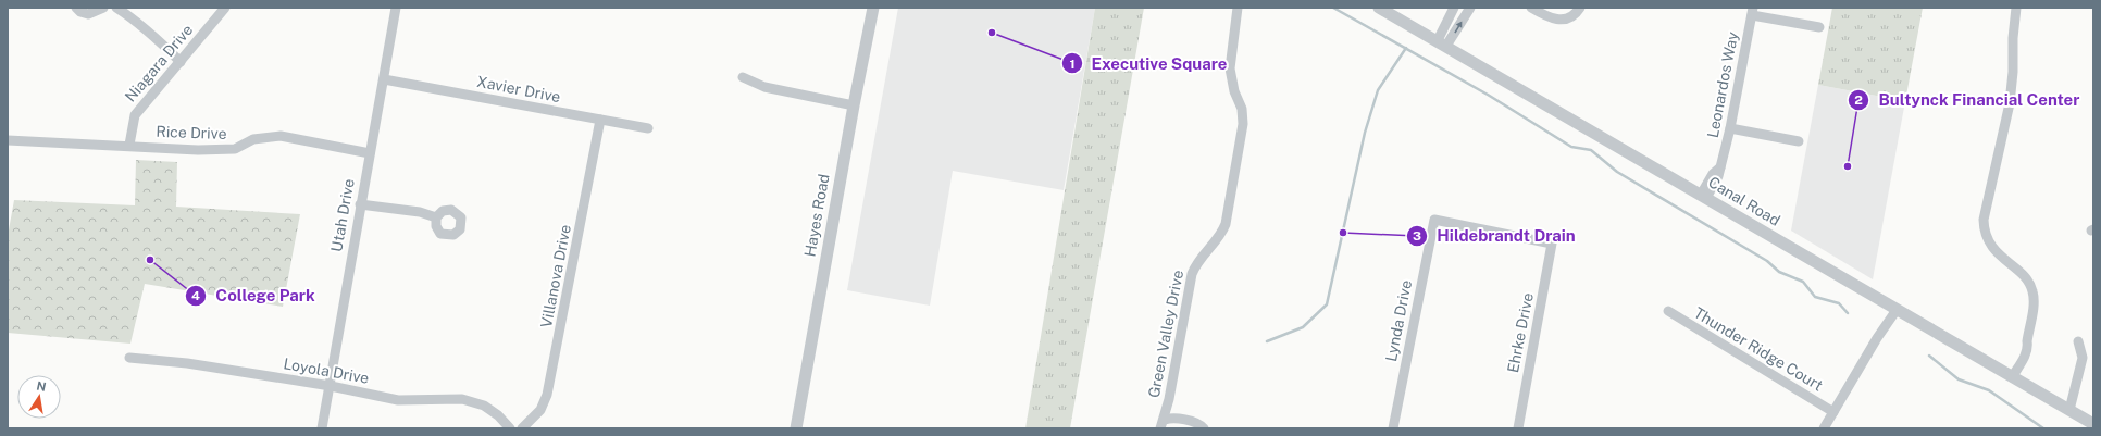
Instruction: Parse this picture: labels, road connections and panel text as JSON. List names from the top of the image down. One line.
{"streets":{"street":["Niagara Drive","Leonardos Way","Xavier Drive","Rice Drive","Canal Road","Utah Drive","Hayes Road","Villanova Drive","Lynda Drive","Ehrke Drive","Green Valley Drive","Thunder Ridge Court","Loyola Drive"]},"crossings":[["Niagara Drive","Rice Drive"],["Leonardos Way","Canal Road"],["Xavier Drive","Utah Drive"],["Xavier Drive","Villanova Drive"],["Rice Drive","Utah Drive"],["Utah Drive","Loyola Drive"],["Lynda Drive","Ehrke Drive"]],"places":["Executive Square","Bultynck Financial Center","Hildebrandt Drain","College Park"],"north":"top"}
